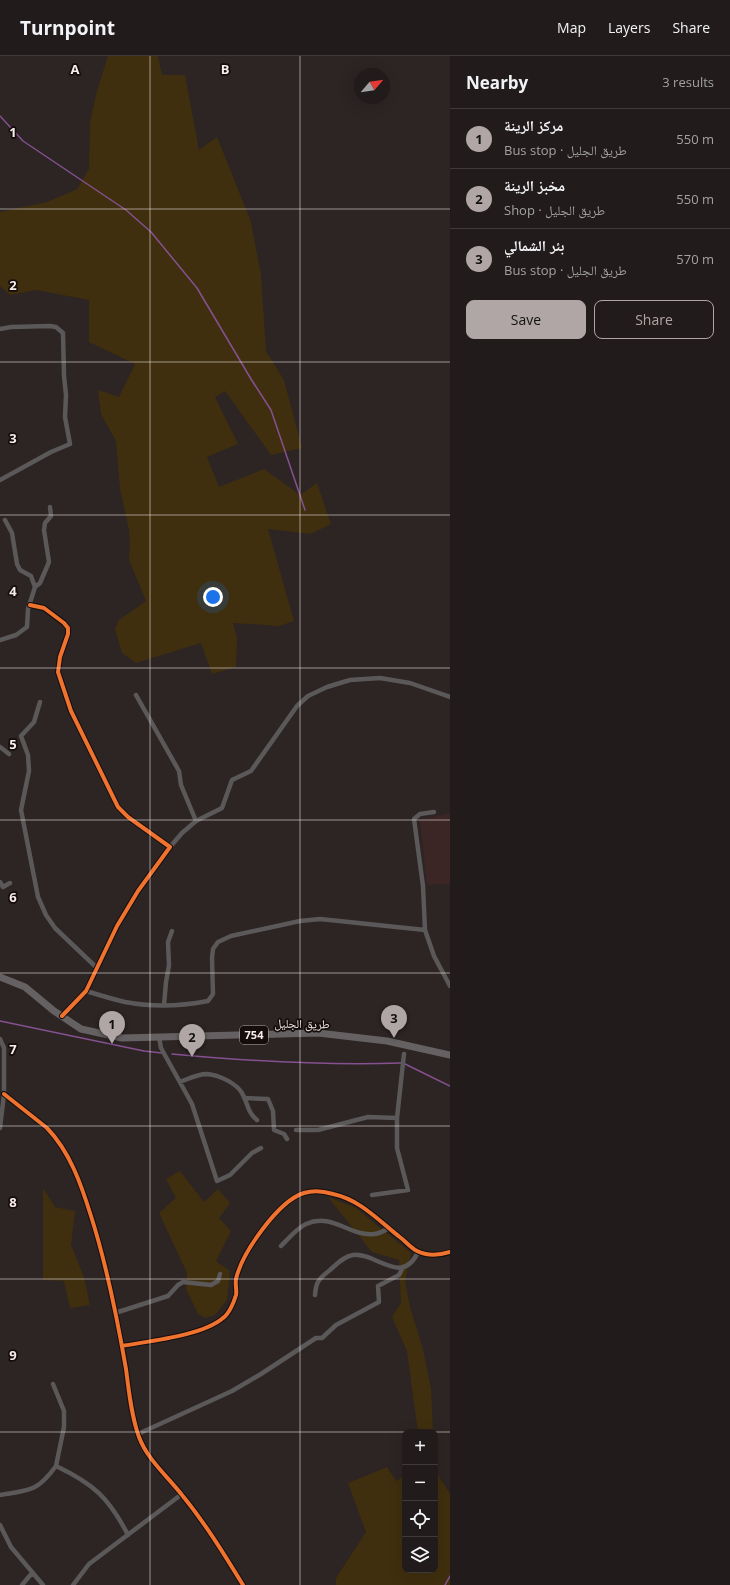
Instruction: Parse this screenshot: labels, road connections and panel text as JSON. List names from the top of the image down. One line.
{"streets":{"main road":["طريق الجليل","754"]},"north":"top right","page":{"header":"Turnpoint","nav":["Map","Layers","Share"],"heading":["Nearby","3 results"],"list":[{"mark":"1","name":"مركز الرينة","note":"Bus stop · طريق الجليل","value":"550 m"},{"mark":"2","name":"مخبز الرينة","note":"Shop · طريق الجليل","value":"550 m"},{"mark":"3","name":"بئر الشمالي","note":"Bus stop · طريق الجليل","value":"570 m"}],"buttons":["Save","Share"],"pins":["3","1","2"],"map_buttons":["+","−"]},"grid":{"columns":["A","B"],"rows":["1","2","3","4","5","6","7","8","9"]}}
